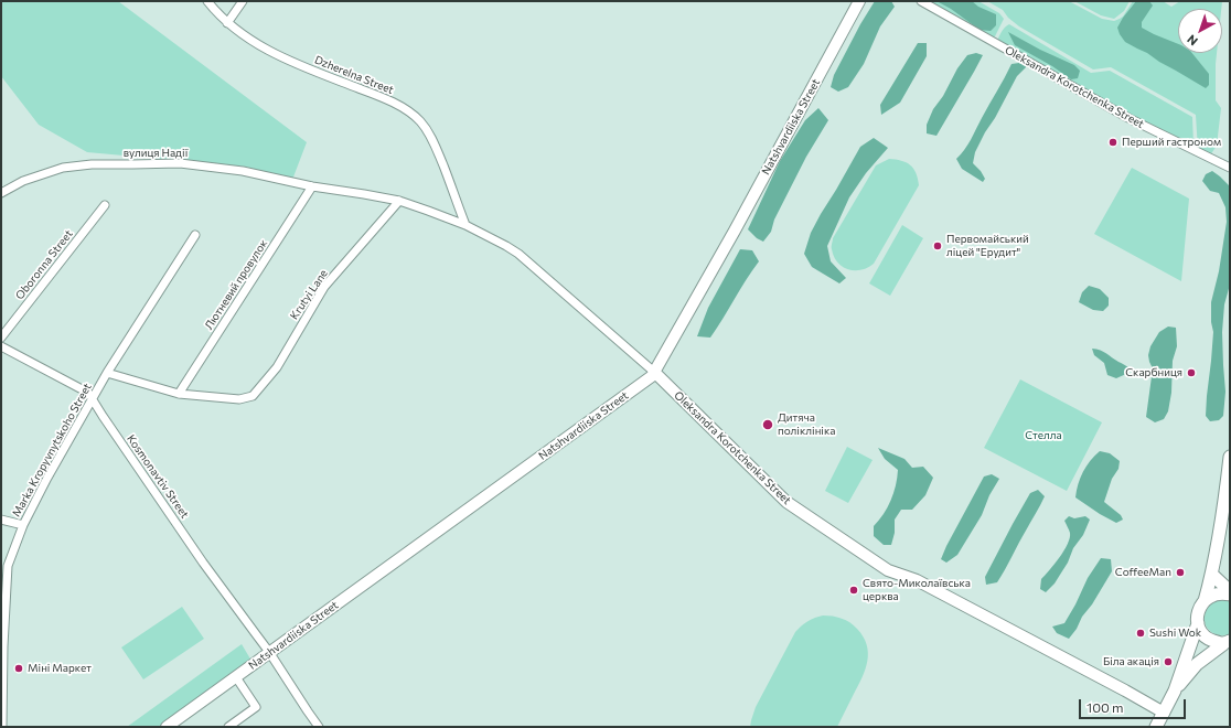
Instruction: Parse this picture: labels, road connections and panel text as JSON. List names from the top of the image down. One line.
{"streets":{"street":["Dzherelna Street","Oleksandra Korotchenka Street","Natshvardiiska Street","вулиця Надії","Oboronna Street","Лютневий провулок","Krutyi Lane","Marka Kropyvnytskoho Street","Kosmonavtiv Street"]},"crossings":[["Dzherelna Street","Oleksandra Korotchenka Street"],["Oleksandra Korotchenka Street","Natshvardiiska Street"],["Oleksandra Korotchenka Street","вулиця Надії"],["Oleksandra Korotchenka Street","Лютневий провулок"],["Oleksandra Korotchenka Street","Krutyi Lane"],["Natshvardiiska Street","Kosmonavtiv Street"],["вулиця Надії","Лютневий провулок"],["Лютневий провулок","Krutyi Lane"],["Marka Kropyvnytskoho Street","Kosmonavtiv Street"]],"parks":["Стелла"],"places":["Перший гастроном","Первомайський ліцей \"Ерудит\"","Скарбниця","Дитяча поліклініка","CoffeeMan","Свято-Миколаївська церква","Sushi Wok","Біла акація","Міні Маркет"],"scale_bar":"100 m","north":"bottom left"}
